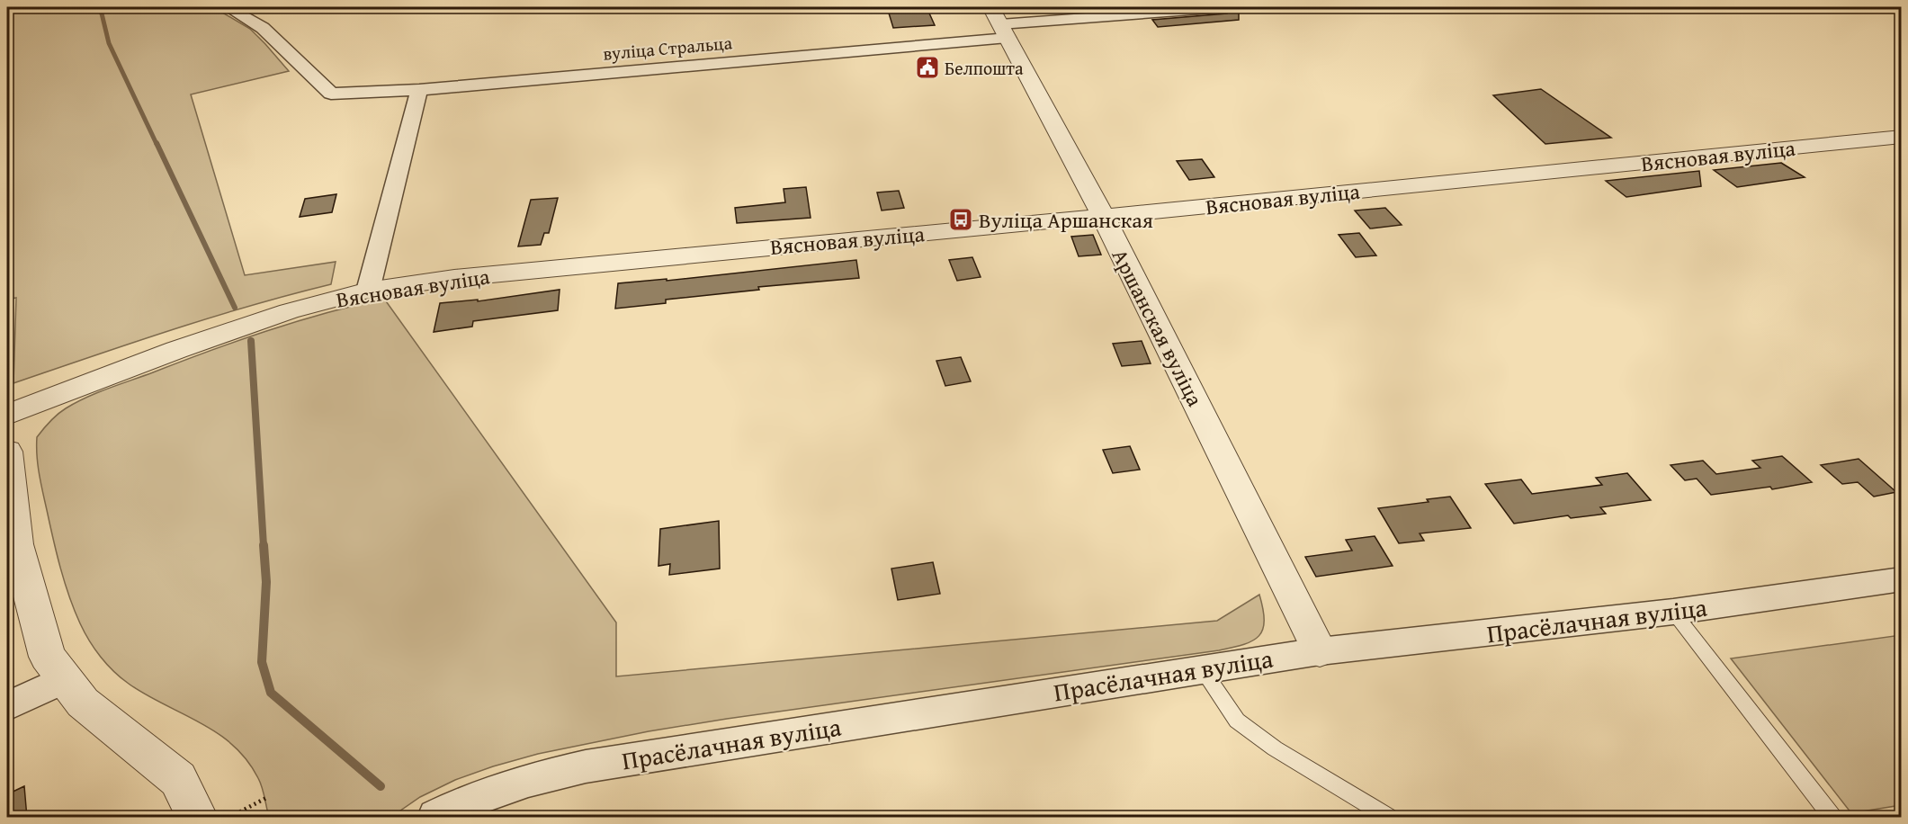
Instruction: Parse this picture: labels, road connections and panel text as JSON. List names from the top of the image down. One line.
{"streets":{"street":["вуліца Стральца","Вясновая вуліца","Аршанская вуліца","Прасёлачная вуліца"]},"crossings":[["вуліца Стральца","Аршанская вуліца"],["Вясновая вуліца","Аршанская вуліца"],["Аршанская вуліца","Прасёлачная вуліца"]],"places":{"public building":["Белпошта"],"bus stop":["Вуліца Аршанская"]}}
